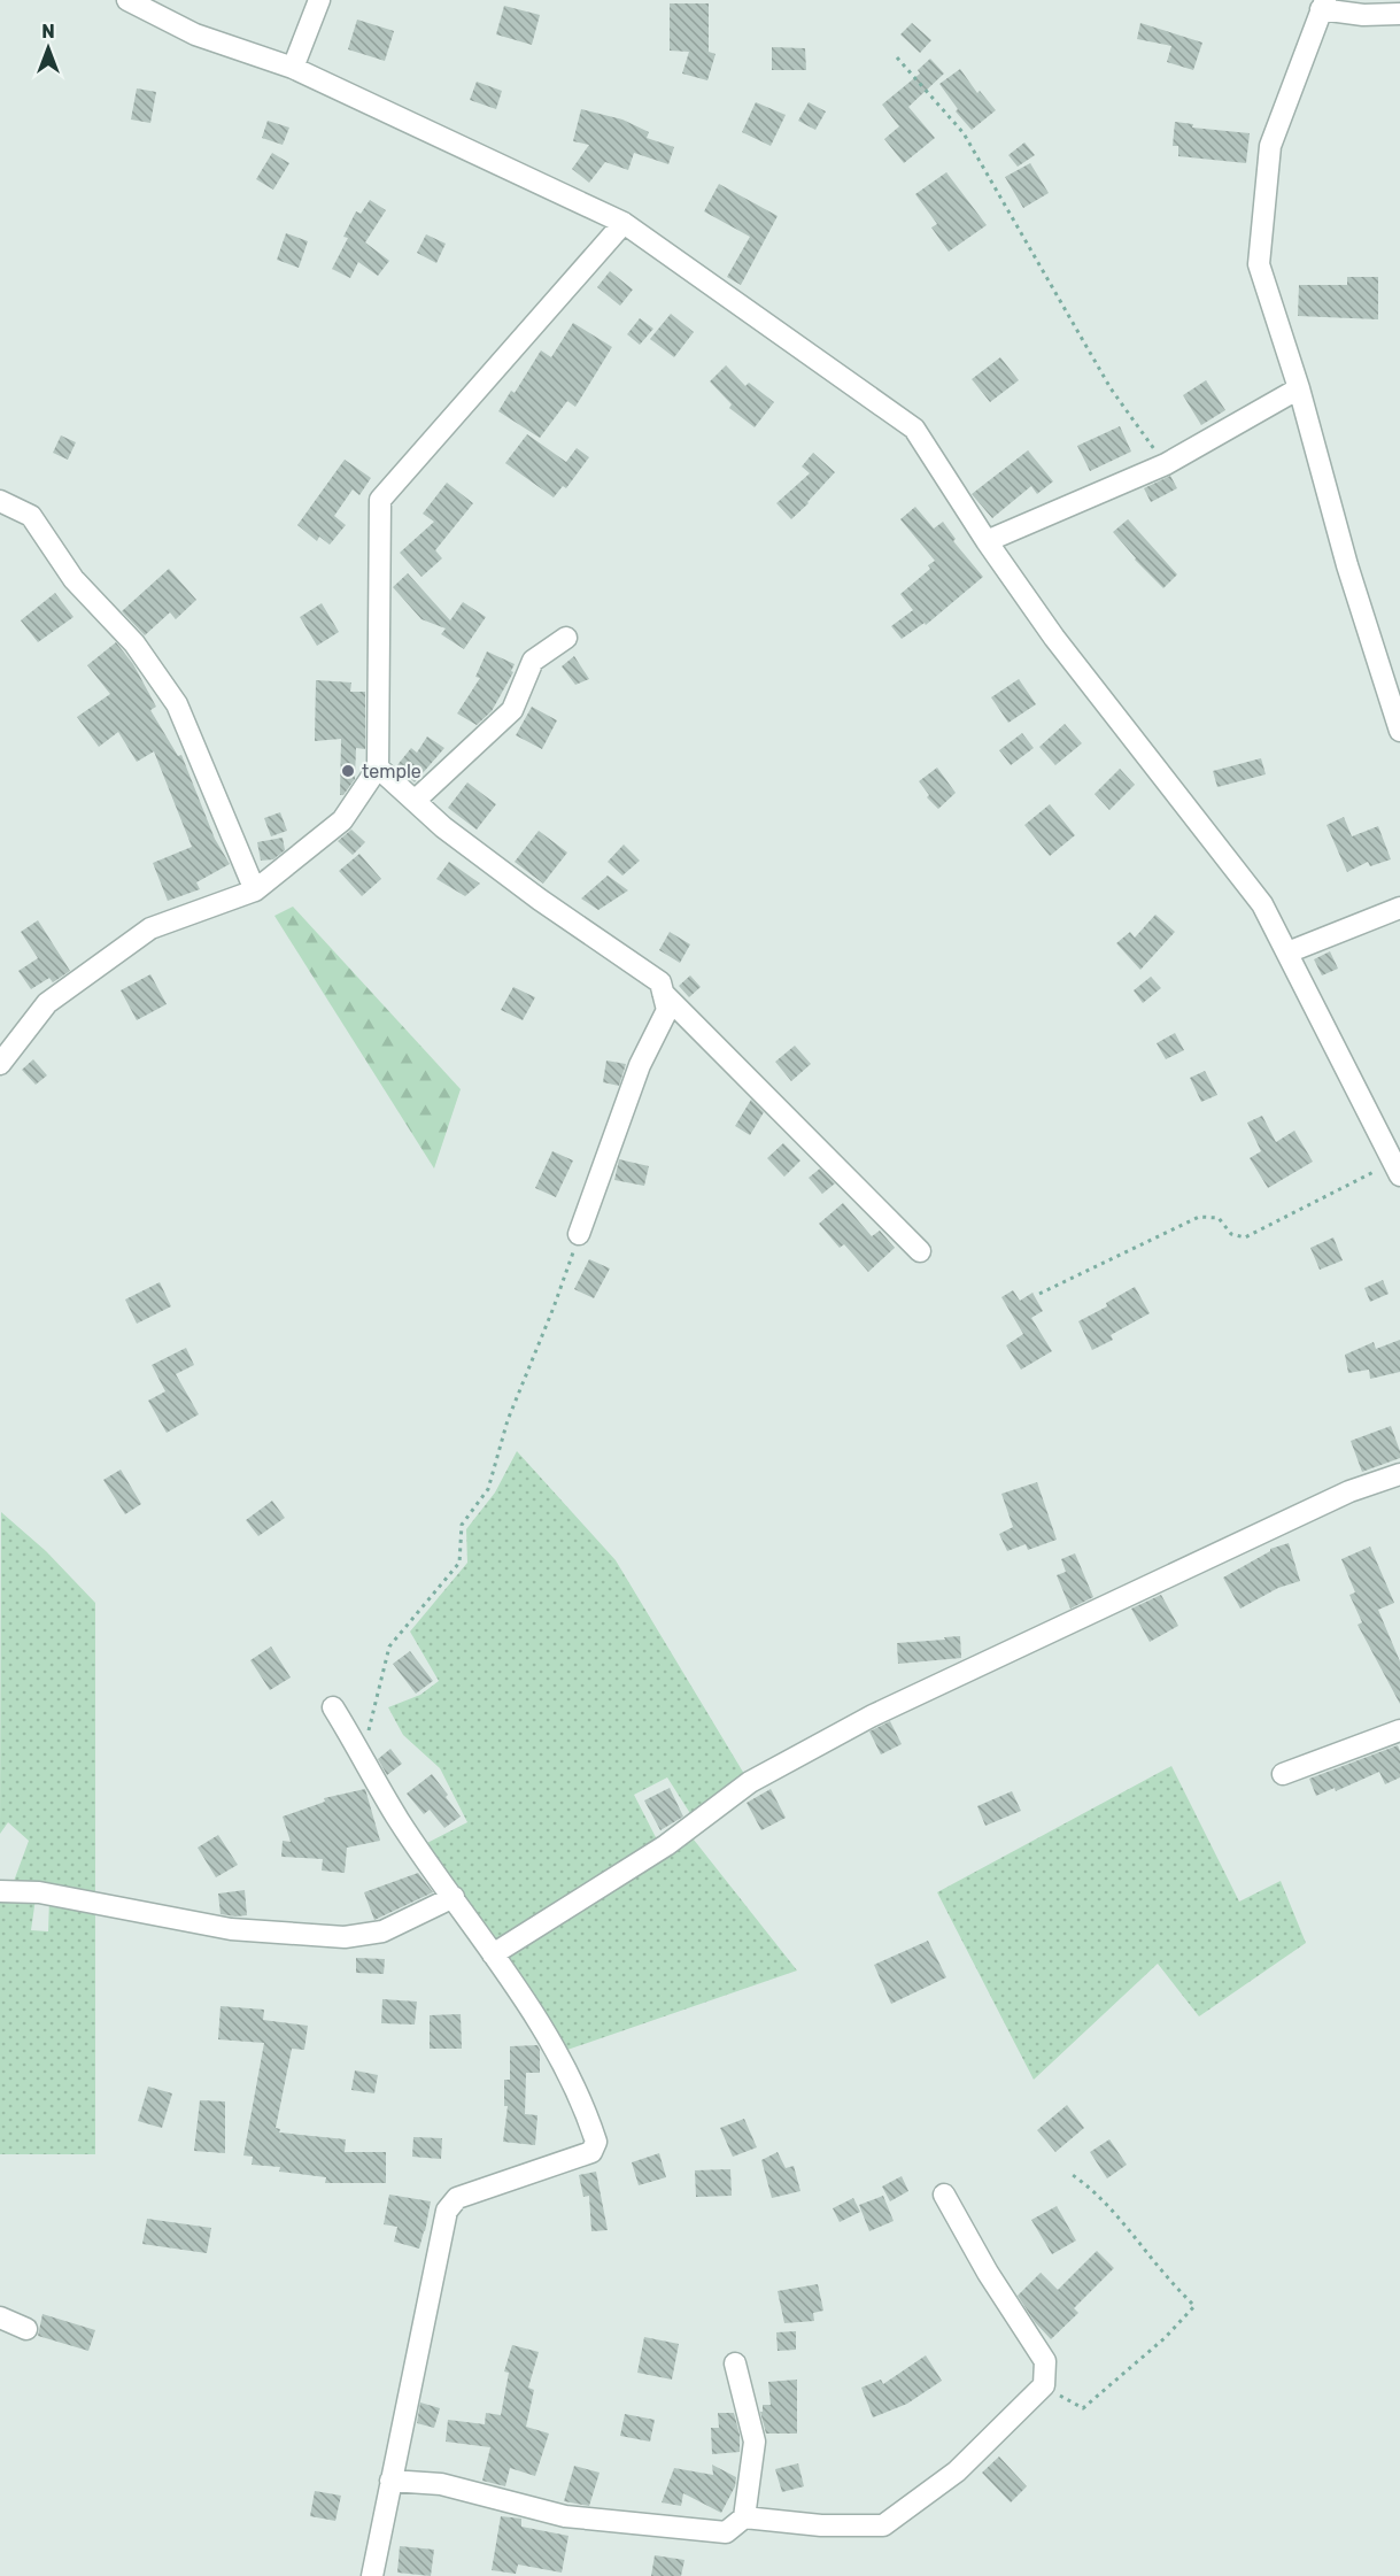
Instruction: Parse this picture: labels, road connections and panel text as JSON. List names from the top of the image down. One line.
{"places":["temple"],"north":"top"}
